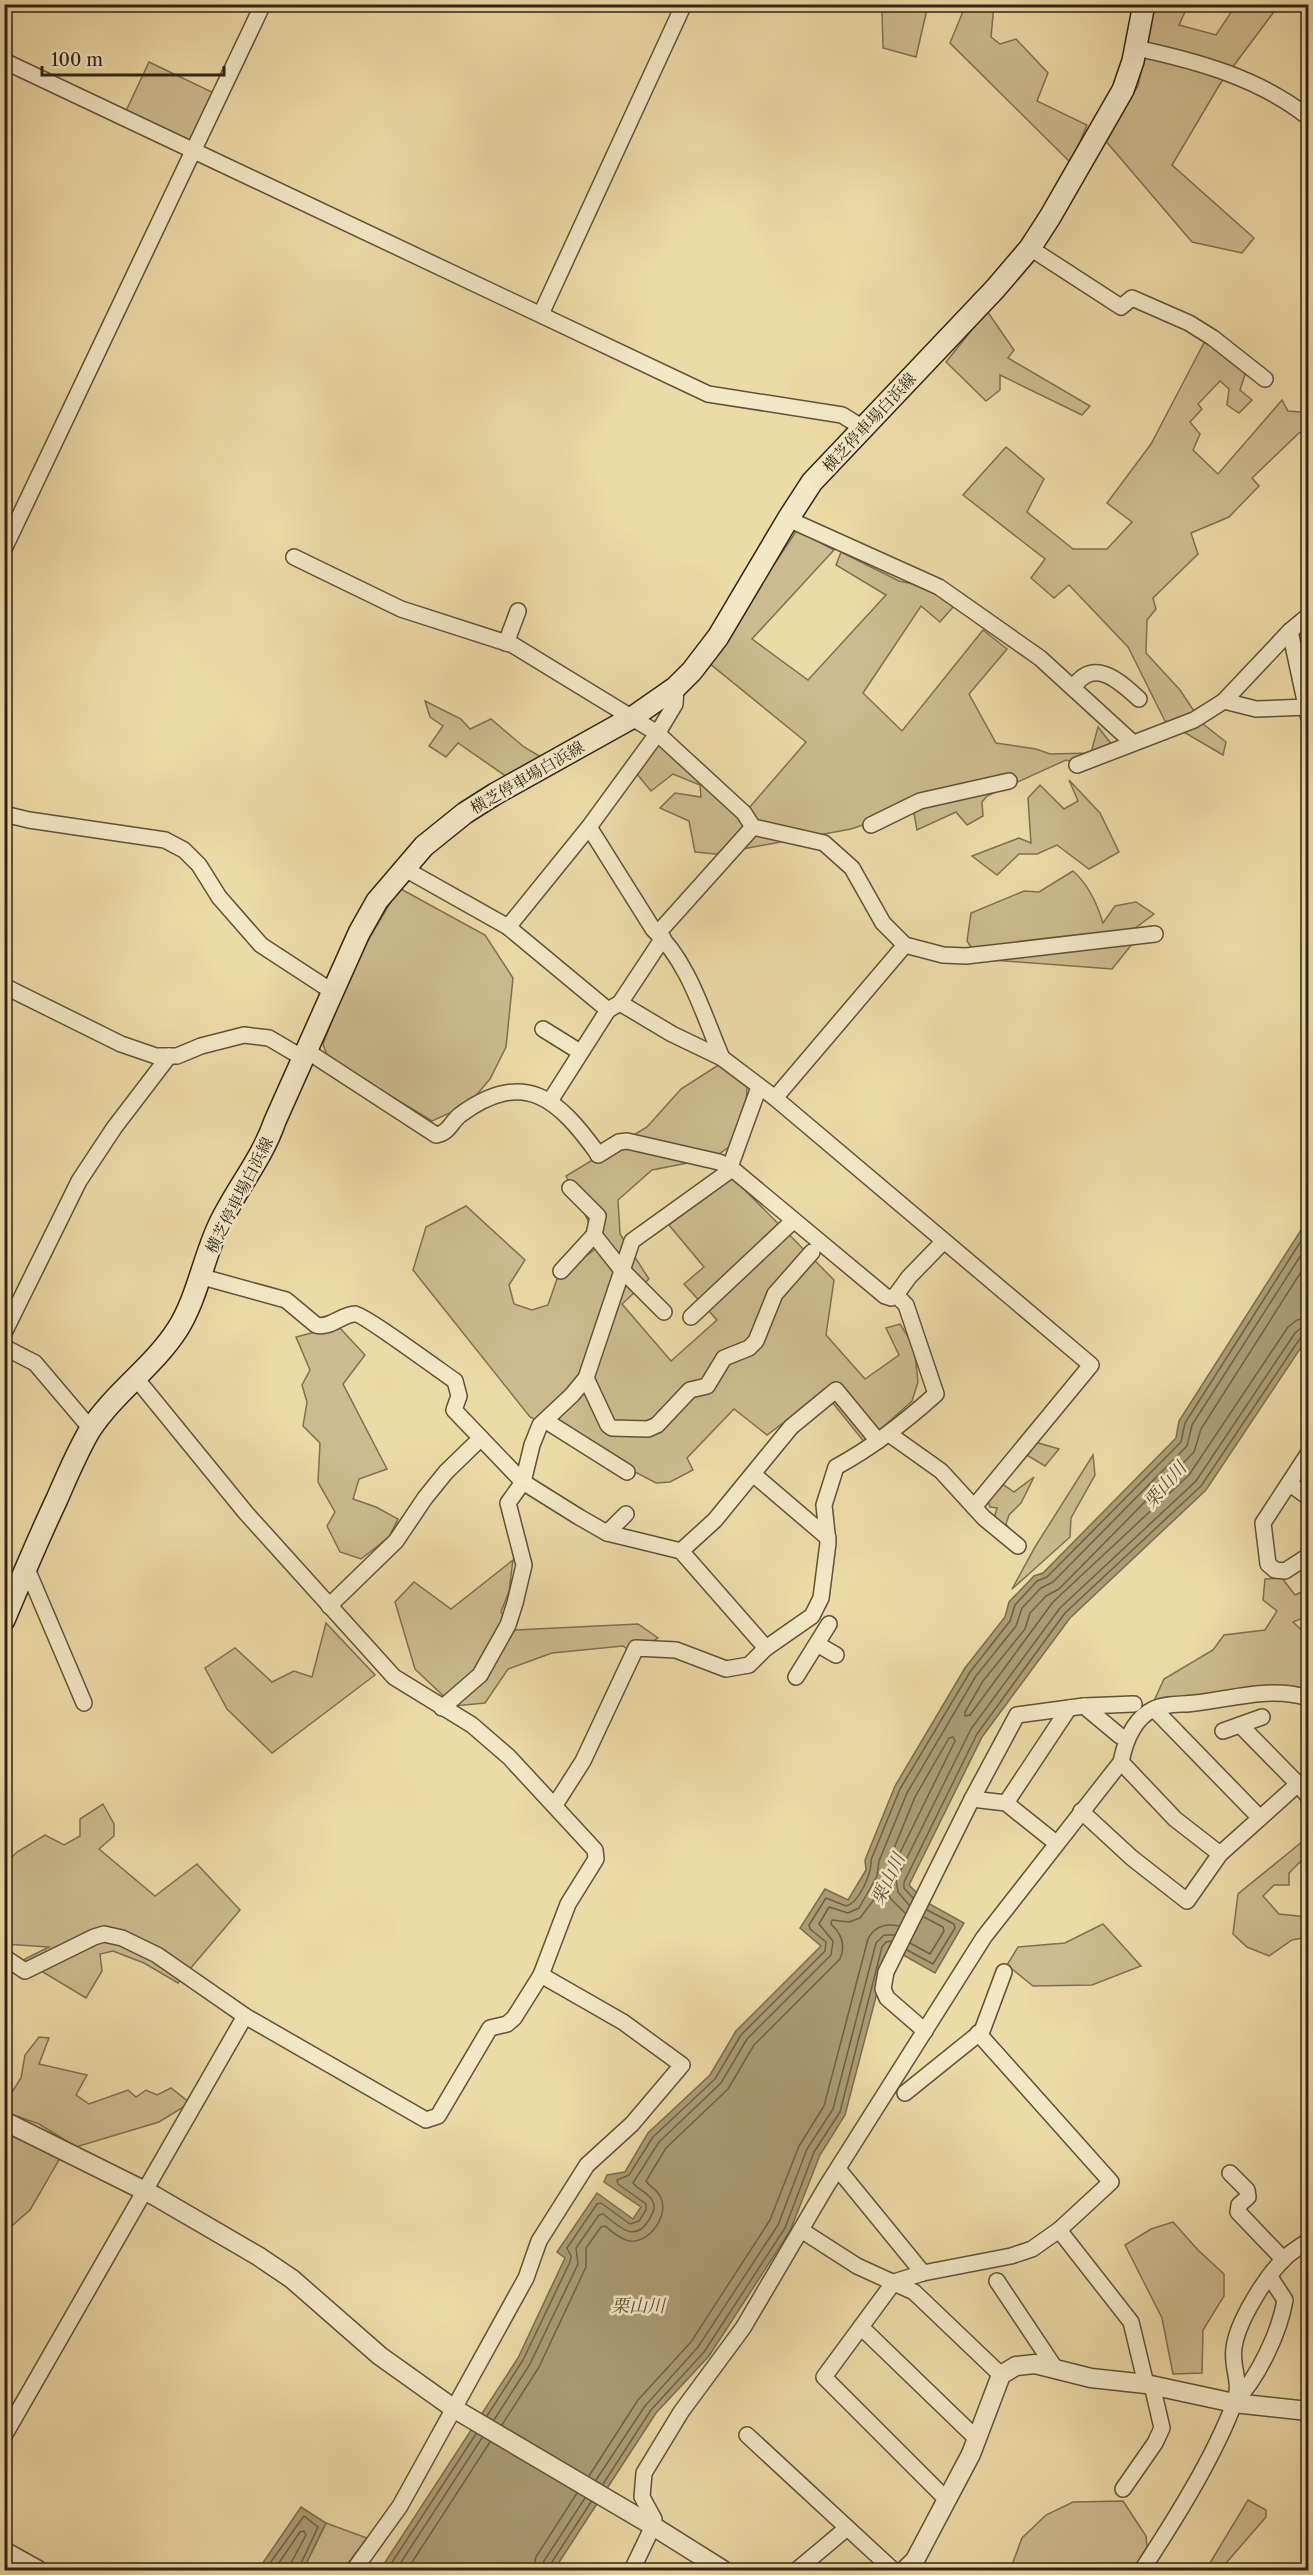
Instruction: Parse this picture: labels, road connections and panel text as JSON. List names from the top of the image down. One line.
{"streets":{"main road":["横芝停車場白浜線"]},"water":["栗山川"],"scale_bar":"100 m"}
